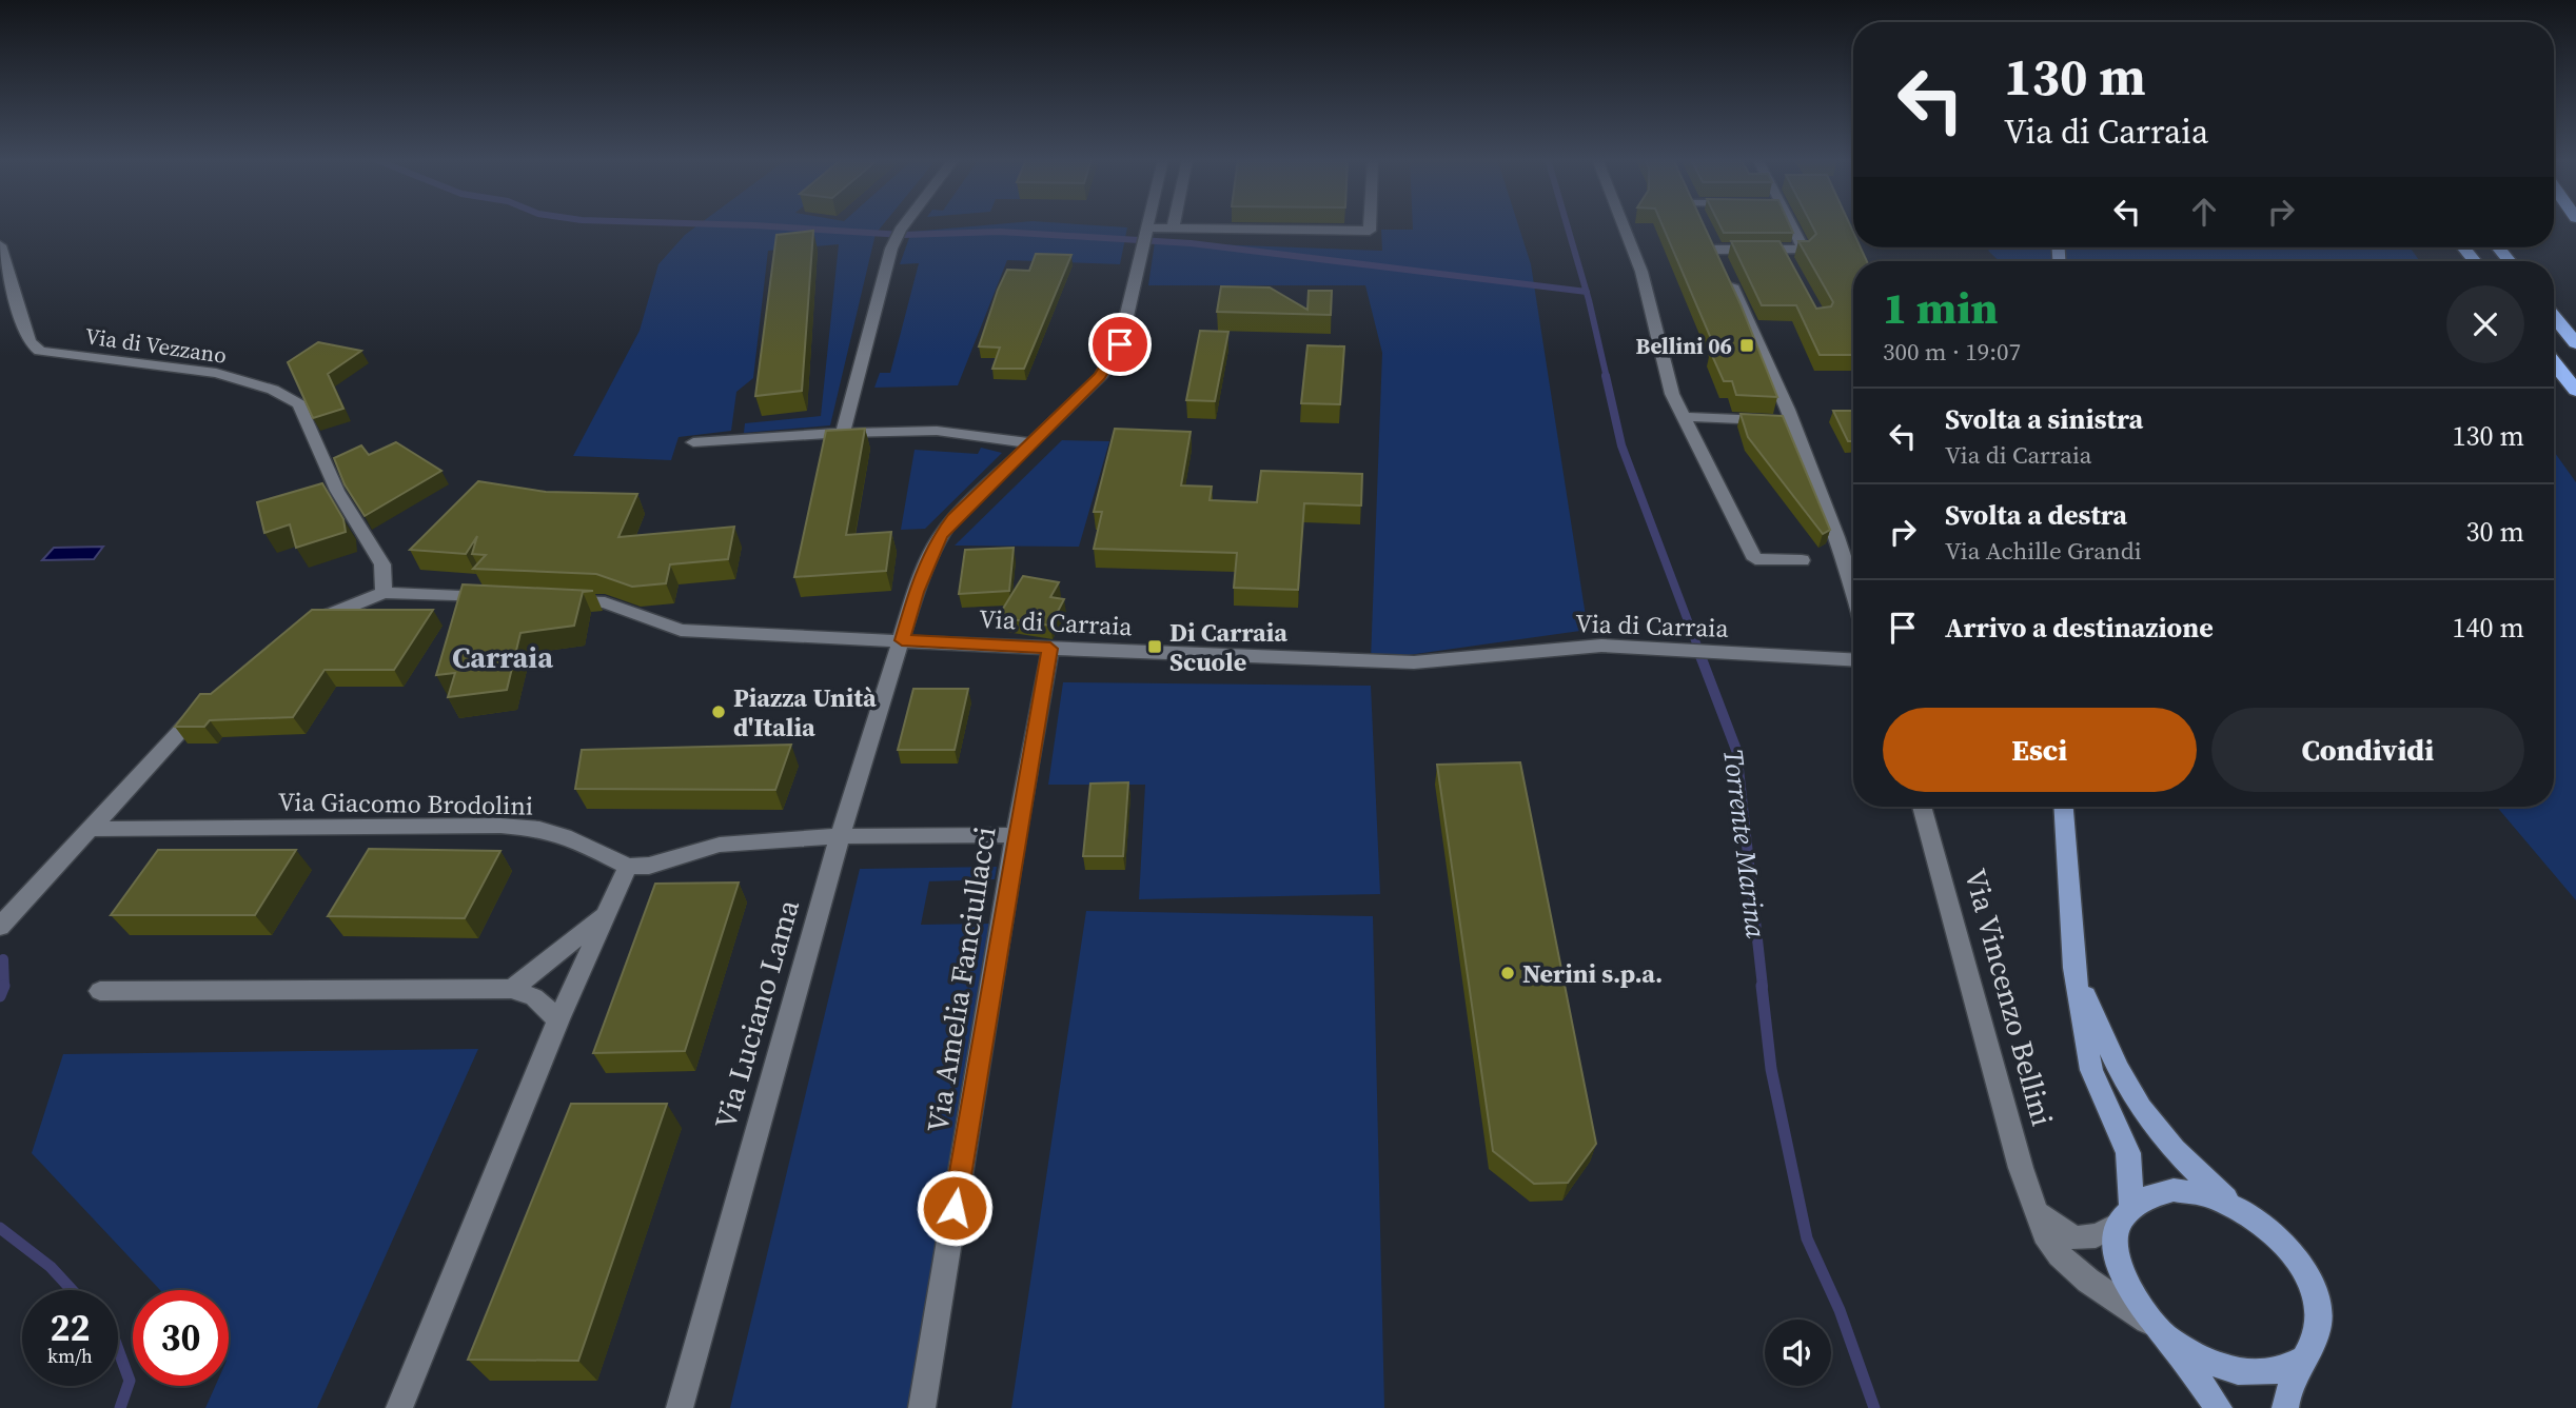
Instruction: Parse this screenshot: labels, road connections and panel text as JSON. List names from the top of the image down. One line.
{"streets":{"main road":["Via Vincenzo Bellini"],"street":["Via di Vezzano","Via di Carraia","Via Giacomo Brodolini","Via Amelia Fanciullacci","Via Luciano Lama"]},"crossings":[["Via di Carraia","Via Amelia Fanciullacci"],["Via di Carraia","Via Luciano Lama"]],"districts":["Carraia"],"water":["Torrente Marina"],"places":{"transit":["Bellini 06","Di Carraia Scuole"],"other":["Piazza Unità d'Italia","Nerini s.p.a."]},"page":{"turn":["130 m","Via di Carraia"],"heading":["1 min","300 m · 19:07"],"list":[{"name":"Svolta a sinistra","note":"Via di Carraia","value":"130 m"},{"name":"Svolta a destra","note":"Via Achille Grandi","value":"30 m"},{"name":"Arrivo a destinazione","value":"140 m"}],"buttons":["Esci","Condividi"],"speed":"22 km/h","limit":"30"}}
